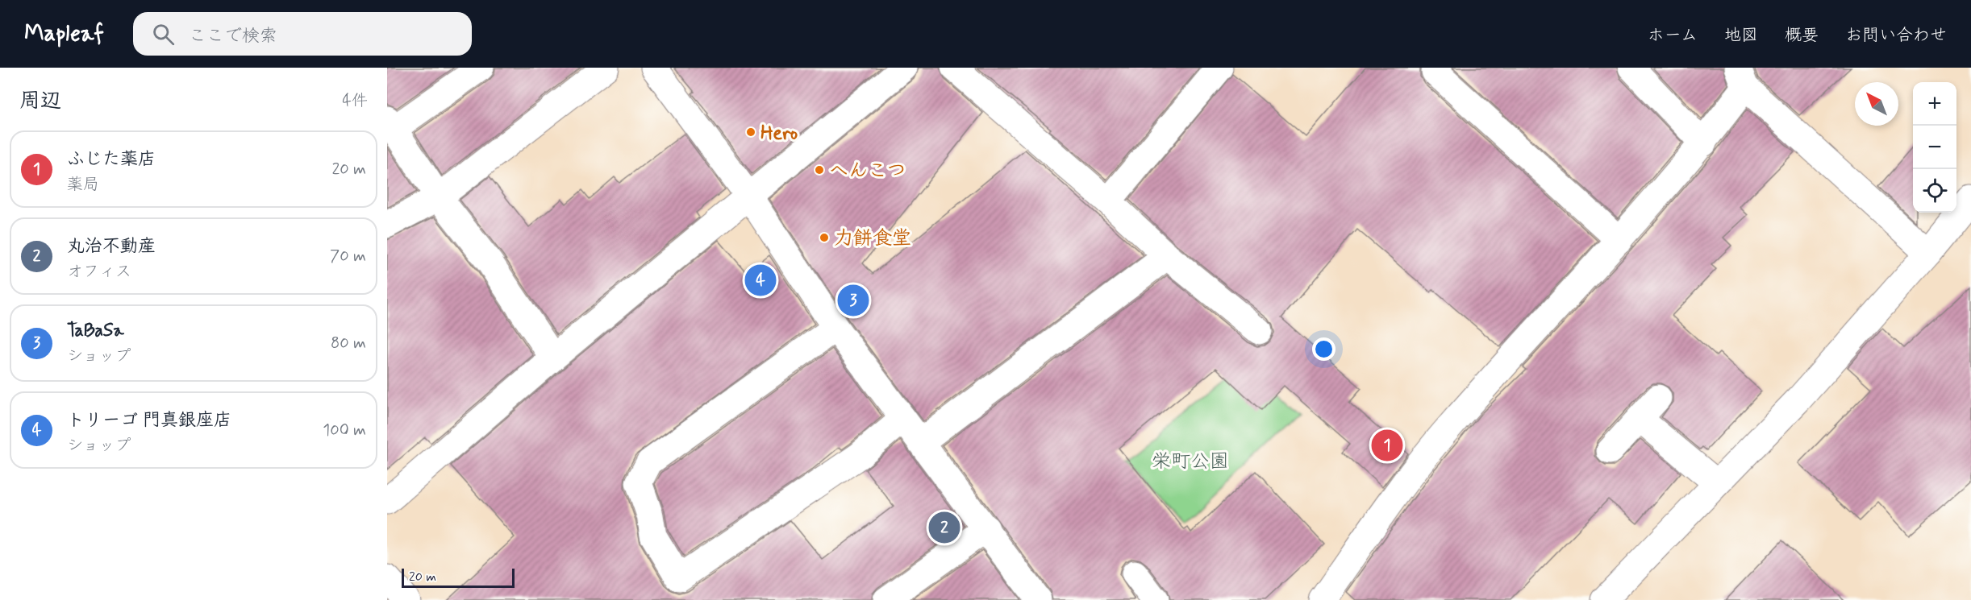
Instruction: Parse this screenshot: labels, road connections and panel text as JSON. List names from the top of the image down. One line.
{"parks":["栄町公園"],"places":["Hero","へんこつ","力餅食堂"],"scale_bar":"20 m","north":"top left","page":{"header":"Mapleaf","search":"ここで検索","nav":["ホーム","地図","概要","お問い合わせ"],"heading":["周辺","4件"],"map_buttons":["+","−"],"list":[{"mark":"1","name":"ふじた薬店","note":"薬局","value":"20 m"},{"mark":"2","name":"丸治不動産","note":"オフィス","value":"70 m"},{"mark":"3","name":"TaBaSa","note":"ショップ","value":"80 m"},{"mark":"4","name":"トリーゴ 門真銀座店","note":"ショップ","value":"100 m"}],"pins":["4","3","1","2"],"scale":"20 m"}}
